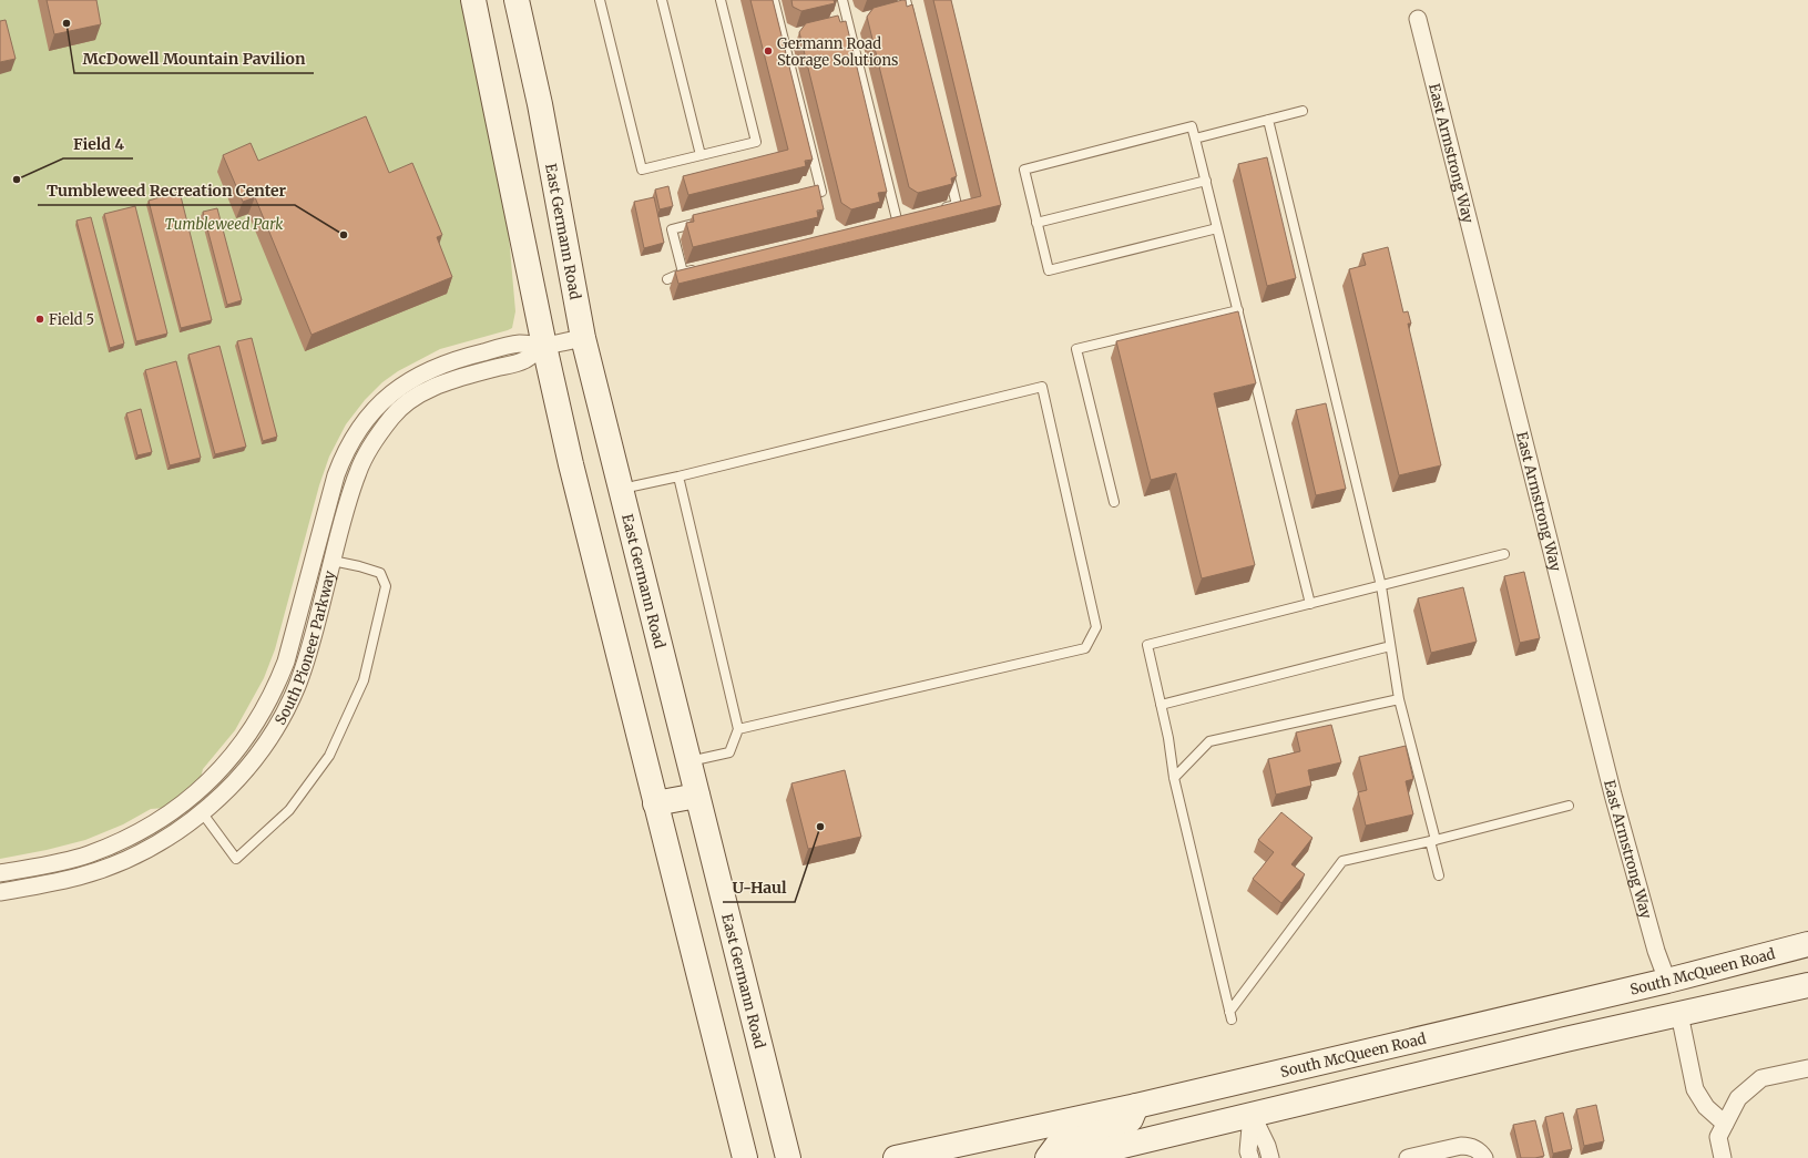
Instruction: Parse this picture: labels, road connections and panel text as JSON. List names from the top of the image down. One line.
{"streets":{"main road":["East Germann Road","South McQueen Road"],"street":["East Armstrong Way","South Pioneer Parkway"]},"crossings":[["East Armstrong Way","South McQueen Road"],["East Germann Road","South Pioneer Parkway"]],"parks":["Tumbleweed Park"],"places":["McDowell Mountain Pavilion","Germann Road Storage Solutions","Field 4","Tumbleweed Recreation Center","Field 5","U-Haul"]}
